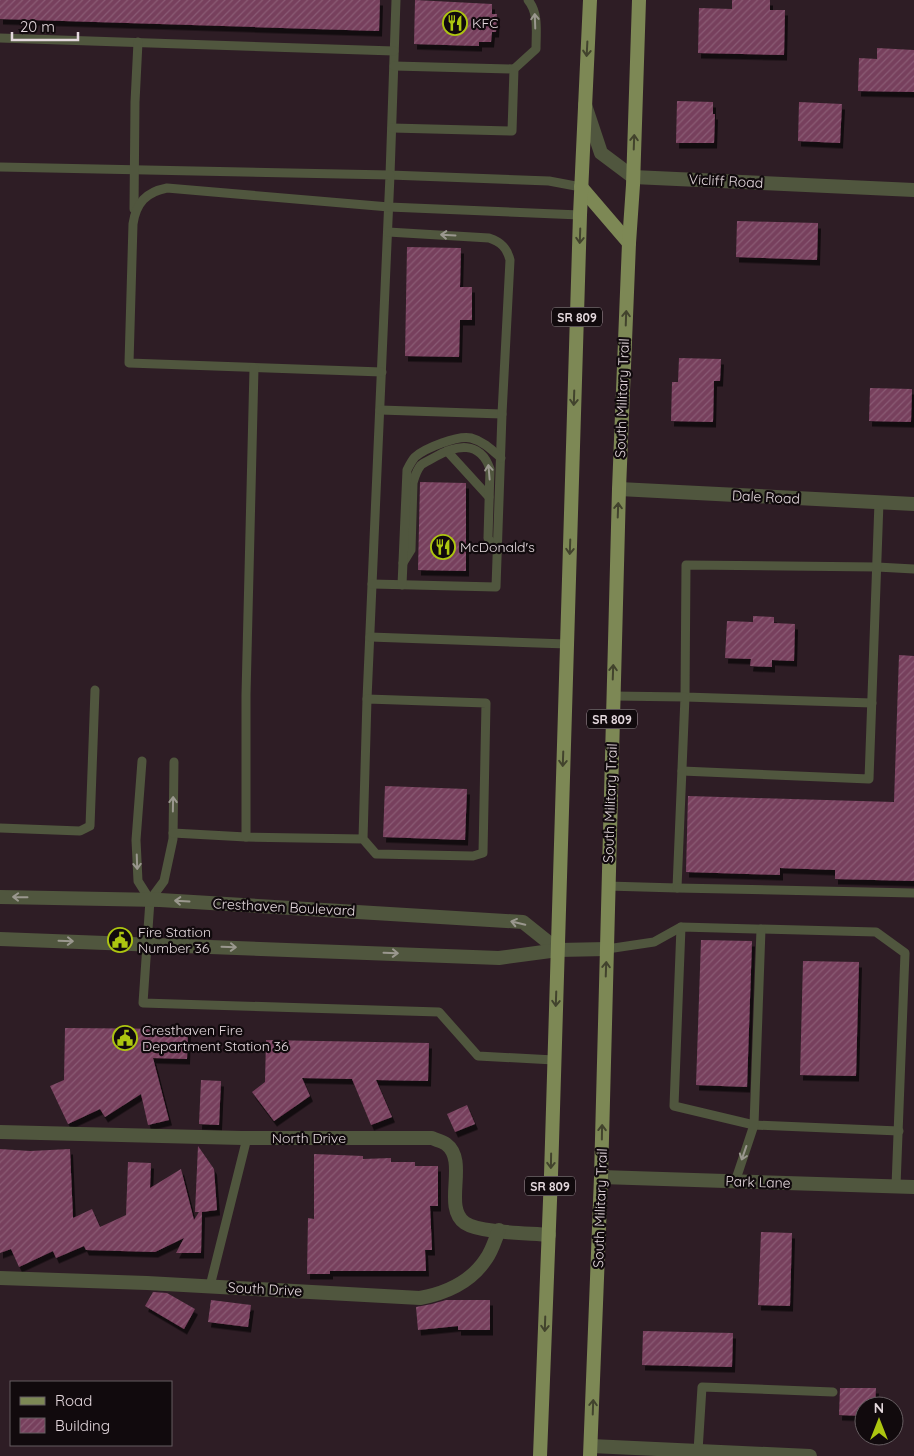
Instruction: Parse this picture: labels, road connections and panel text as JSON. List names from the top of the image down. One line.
{"streets":{"main road":["SR 809","South Military Trail"],"street":["Vicliff Road","Dale Road","Cresthaven Boulevard","North Drive","Park Lane","South Drive"]},"crossings":[["Vicliff Road","South Military Trail"],["SR 809","Cresthaven Boulevard"],["SR 809","North Drive"],["South Military Trail","Dale Road"],["South Military Trail","Park Lane"],["North Drive","South Drive"]],"places":{"restaurant":["KFC","McDonald's"],"public building":["Fire Station Number 36","Cresthaven Fire Department Station 36"]},"legend":["Road","Building"],"scale_bar":"20 m","north":"top"}
